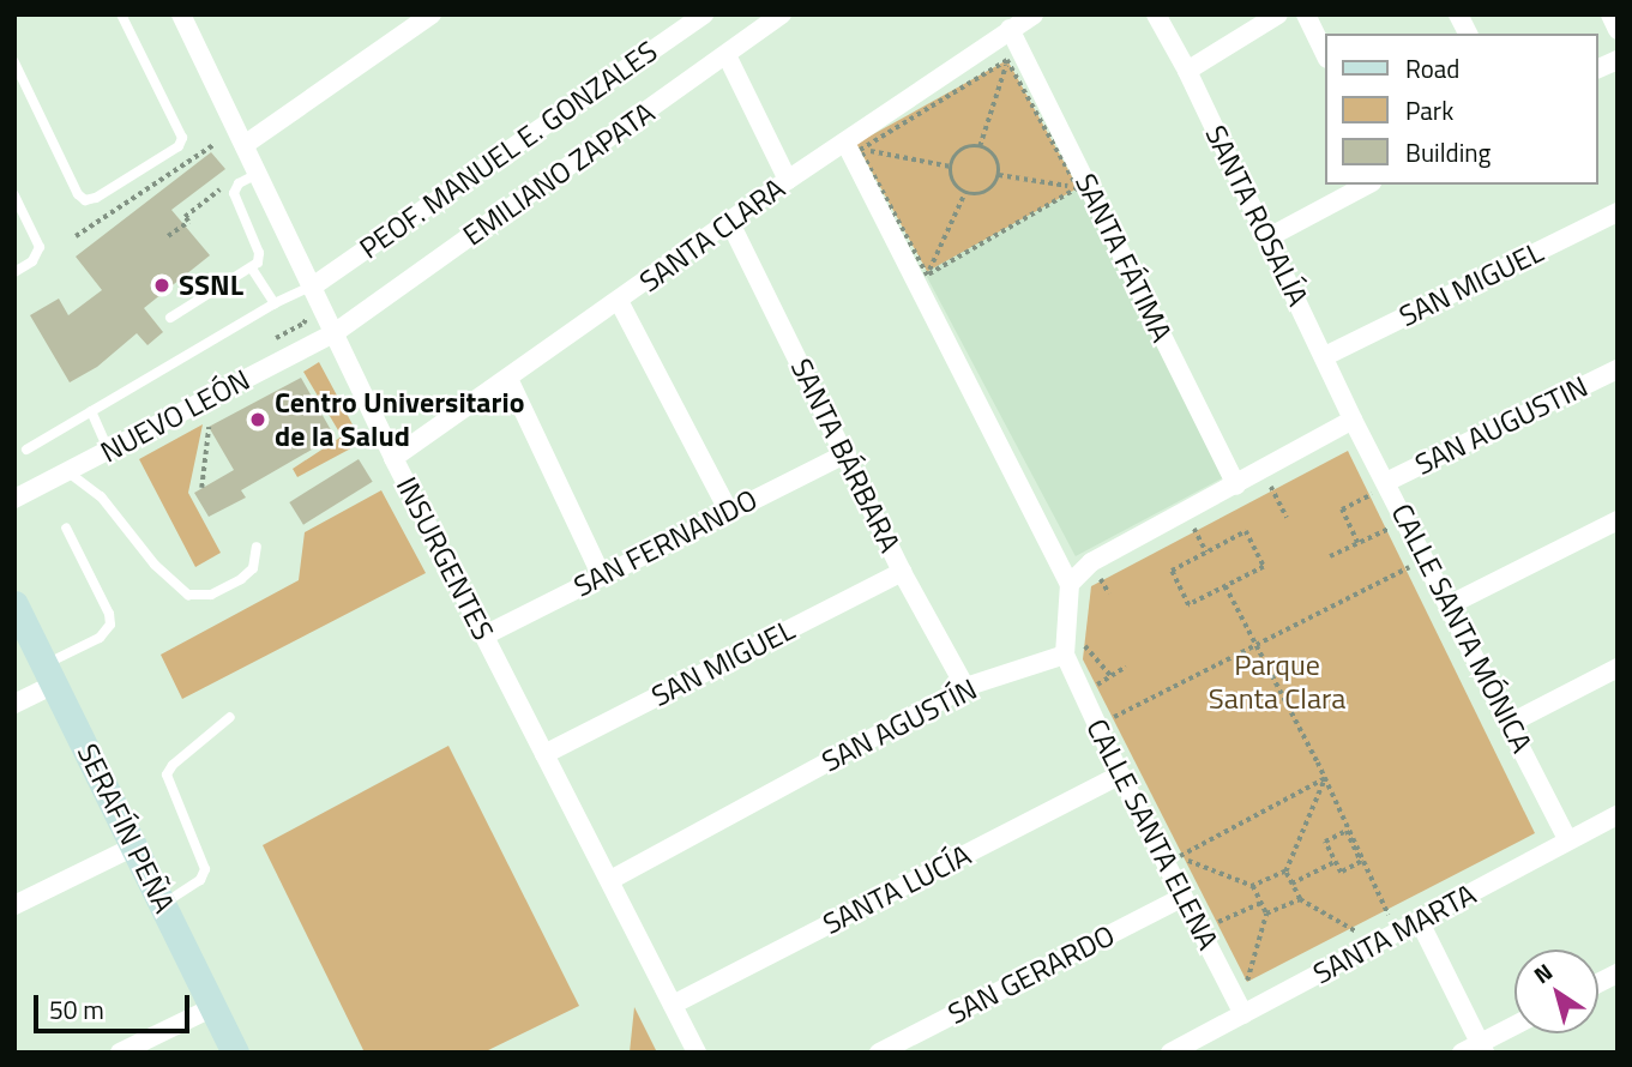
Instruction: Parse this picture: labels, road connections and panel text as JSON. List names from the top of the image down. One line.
{"streets":{"main road":["SERAFÍN PEÑA"],"street":["PEOF. MANUEL E. GONZALES","EMILIANO ZAPATA","SANTA ROSALÍA","SANTA CLARA","SANTA FÁTIMA","SAN MIGUEL","NUEVO LEÓN","SAN AUGUSTIN","SANTA BÁRBARA","SAN FERNANDO","INSURGENTES","CALLE SANTA MÓNICA","SAN AGUSTÍN","CALLE SANTA ELENA","SANTA LUCÍA","SANTA MARTA","SAN GERARDO"]},"crossings":[["PEOF. MANUEL E. GONZALES","INSURGENTES"],["EMILIANO ZAPATA","NUEVO LEÓN"],["EMILIANO ZAPATA","INSURGENTES"],["SANTA ROSALÍA","SAN MIGUEL"],["SANTA ROSALÍA","CALLE SANTA MÓNICA"],["SANTA CLARA","SANTA FÁTIMA"],["SANTA CLARA","SANTA BÁRBARA"],["SANTA CLARA","INSURGENTES"],["SAN MIGUEL","SANTA BÁRBARA"],["SAN MIGUEL","INSURGENTES"],["NUEVO LEÓN","INSURGENTES"],["SAN AUGUSTIN","CALLE SANTA MÓNICA"],["SANTA BÁRBARA","SAN FERNANDO"],["SANTA BÁRBARA","SAN AGUSTÍN"],["SAN FERNANDO","INSURGENTES"],["INSURGENTES","SAN AGUSTÍN"],["INSURGENTES","SANTA LUCÍA"],["CALLE SANTA MÓNICA","SANTA MARTA"],["SAN AGUSTÍN","CALLE SANTA ELENA"],["CALLE SANTA ELENA","SANTA LUCÍA"],["CALLE SANTA ELENA","SANTA MARTA"],["CALLE SANTA ELENA","SAN GERARDO"]],"parks":["Parque Santa Clara"],"places":["SSNL","Centro Universitario de la Salud"],"legend":["Road","Park","Building"],"scale_bar":"50 m","north":"top left"}
